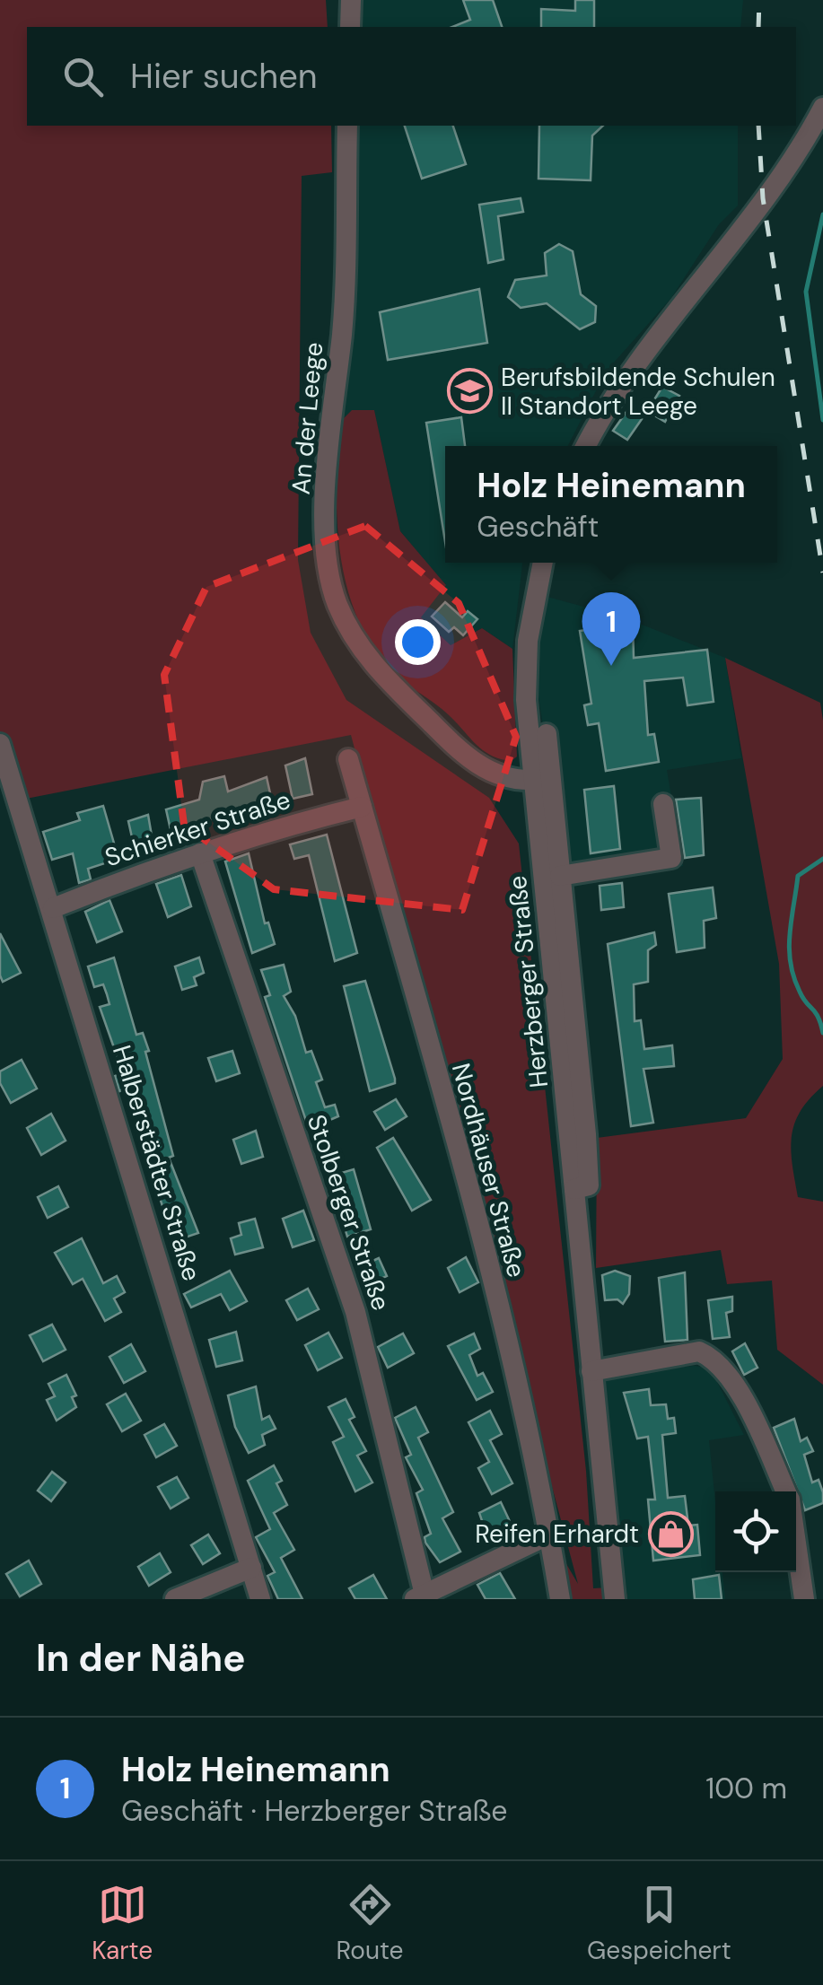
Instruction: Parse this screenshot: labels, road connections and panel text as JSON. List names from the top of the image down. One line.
{"streets":{"street":["An der Leege","Schierker Straße","Herzberger Straße","Halberstädter Straße","Nordhäuser Straße","Stolberger Straße"]},"crossings":[["An der Leege","Herzberger Straße"],["Schierker Straße","Halberstädter Straße"],["Schierker Straße","Nordhäuser Straße"],["Schierker Straße","Stolberger Straße"]],"places":{"school or university":["Berufsbildende Schulen II Standort Leege"],"shop":["Reifen Erhardt"]},"page":{"search":"Hier suchen","popup":["Holz Heinemann","Geschäft"],"pins":"1","heading":"In der Nähe","list":[{"mark":"1","name":"Holz Heinemann","note":"Geschäft · Herzberger Straße","value":"100 m"}],"nav":["Karte","Route","Gespeichert"]}}
